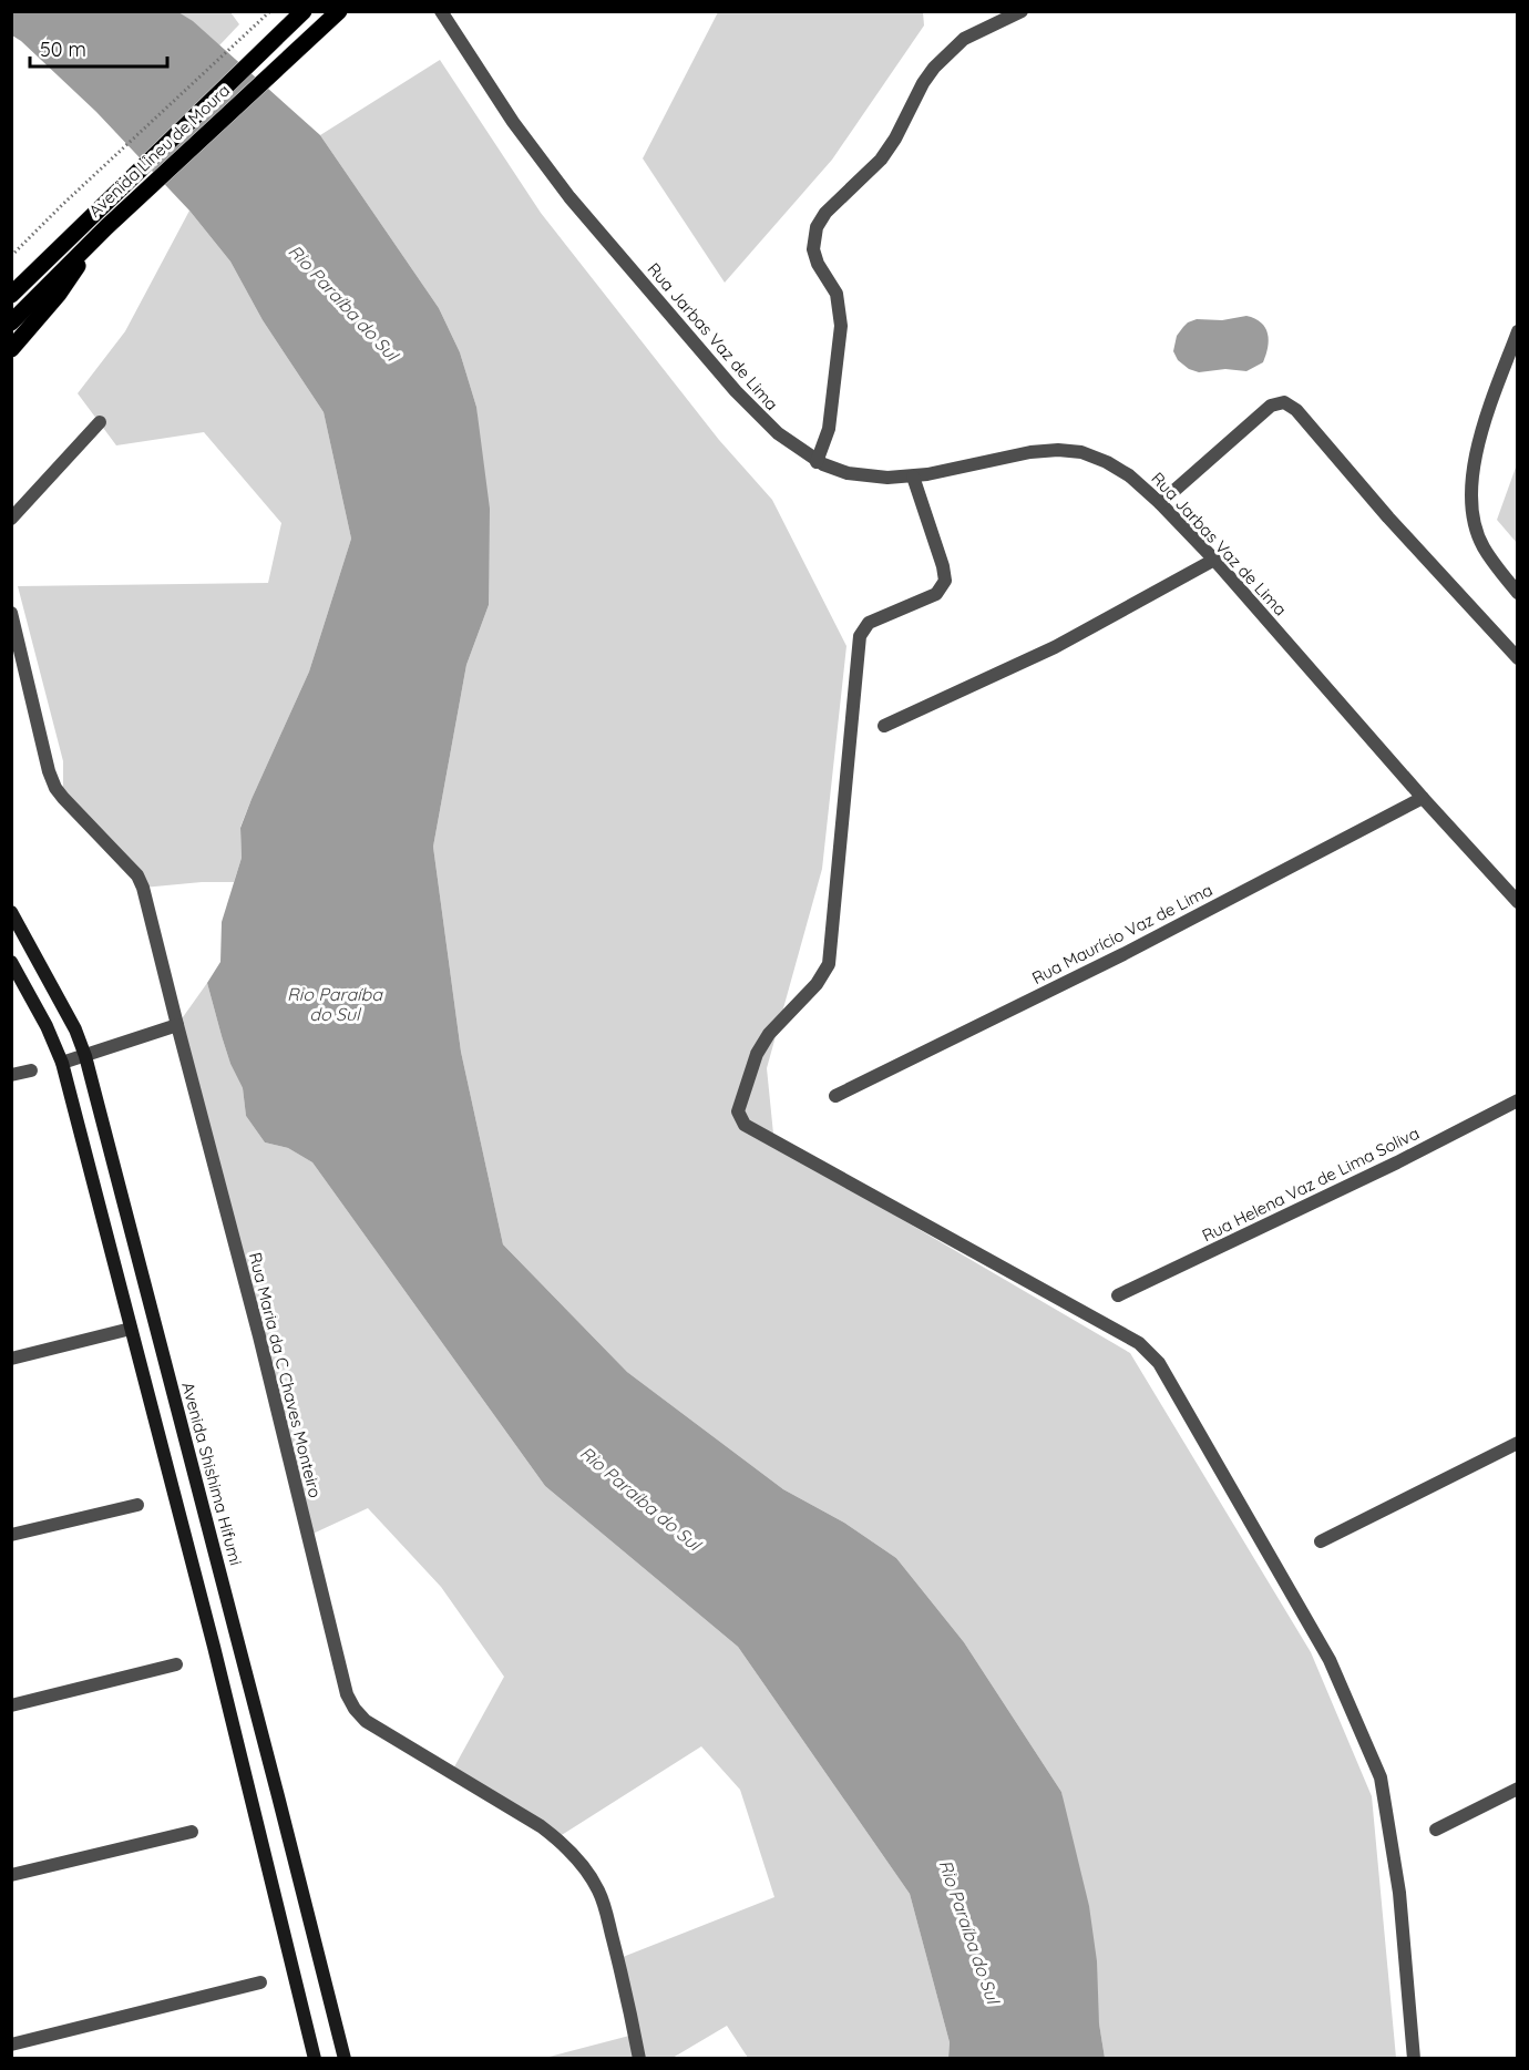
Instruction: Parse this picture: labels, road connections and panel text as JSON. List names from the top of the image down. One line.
{"streets":{"main road":["Avenida Lineu de Moura"],"street":["Rua Jarbas Vaz de Lima","Rua Maurício Vaz de Lima","Rua Helena Vaz de Lima Soliva","Rua Maria da C Chaves Monteiro","Avenida Shishima Hifumi"]},"crossings":[["Rua Jarbas Vaz de Lima","Rua Maurício Vaz de Lima"]],"water":["Rio Paraíba do Sul"],"scale_bar":"50 m"}
